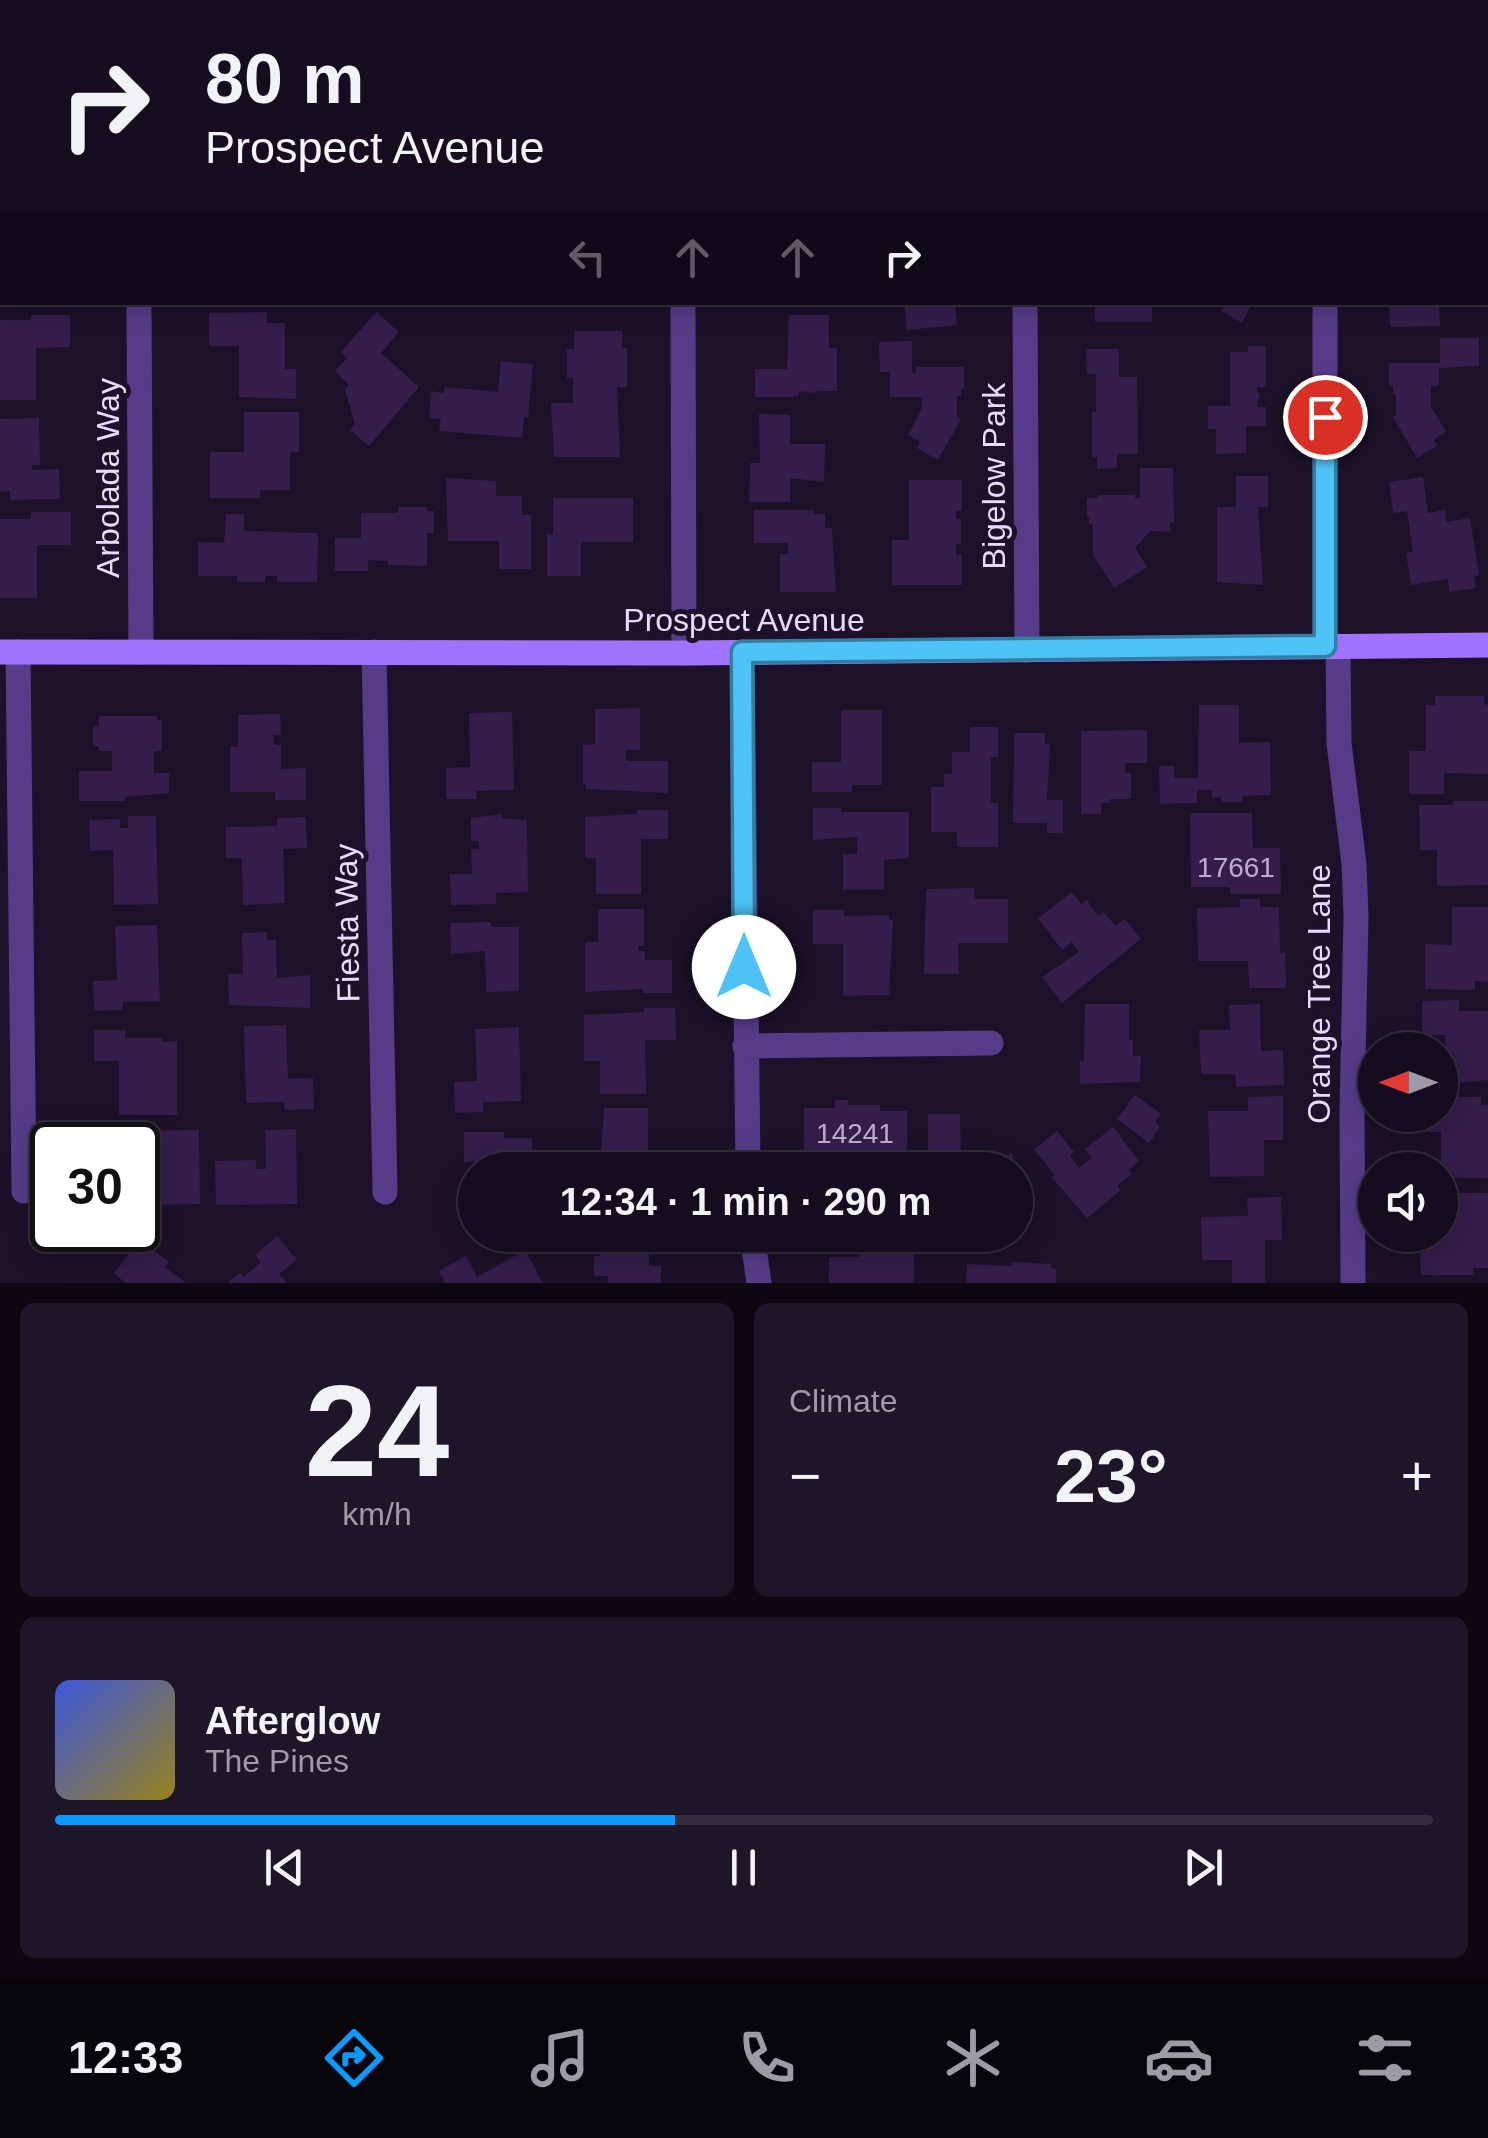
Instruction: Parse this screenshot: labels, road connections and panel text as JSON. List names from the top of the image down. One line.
{"streets":{"main road":["Prospect Avenue"],"street":["Bigelow Park","Arbolada Way","Fiesta Way","Orange Tree Lane"]},"crossings":[["Bigelow Park","Prospect Avenue"],["Arbolada Way","Prospect Avenue"],["Prospect Avenue","Fiesta Way"],["Prospect Avenue","Orange Tree Lane"]],"house_numbers":["17661","14241"],"north":"left","page":{"turn":["80 m","Prospect Avenue"],"limit":"30","trip":"12:34 · 1 min · 290 m","tile":[["24","km/h"],"Climate"],"heat":["−","23°","+"],"song":["Afterglow","The Pines"],"tabs":"12:33"}}
